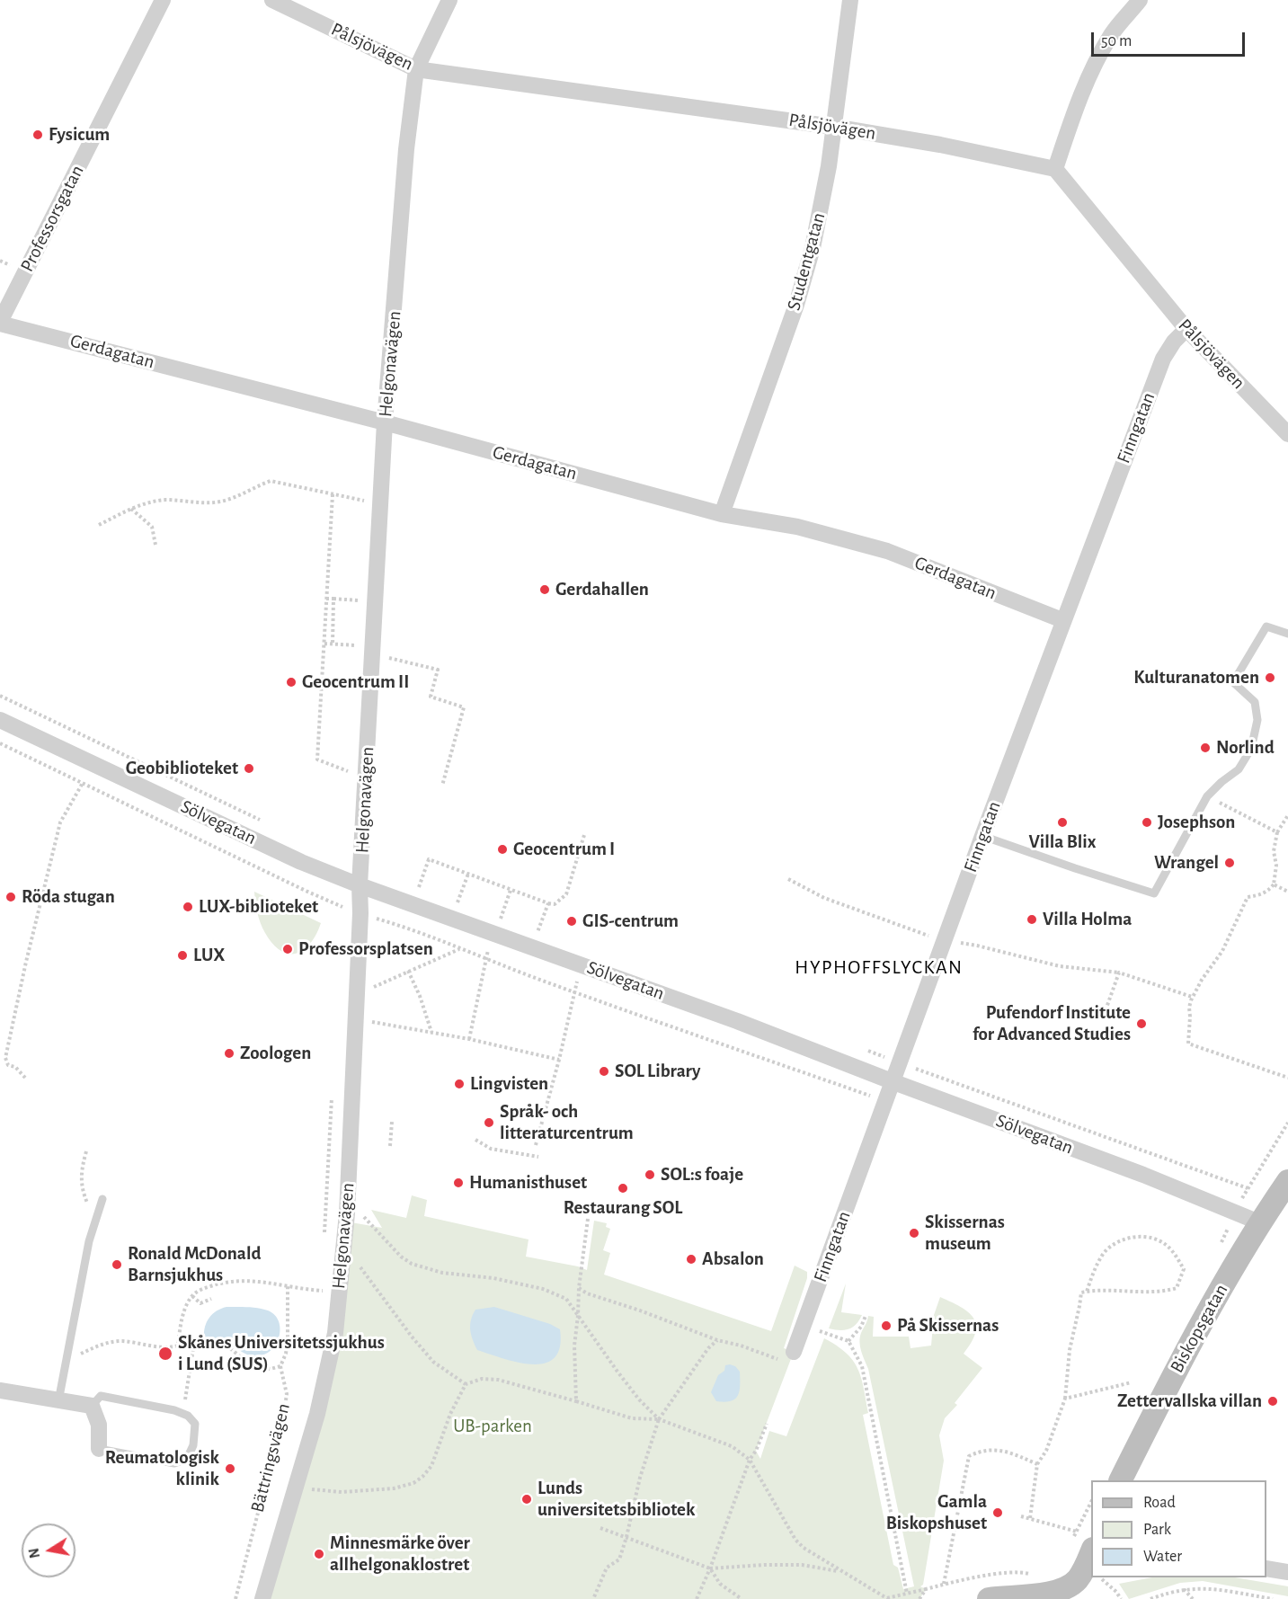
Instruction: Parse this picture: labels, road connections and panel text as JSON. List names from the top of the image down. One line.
{"streets":{"street":["Pålsjövägen","Professorsgatan","Studentgatan","Gerdagatan","Helgonavägen","Finngatan","Sölvegatan","Biskopsgatan"],"path":["Bättringsvägen"]},"crossings":[["Pålsjövägen","Studentgatan"],["Pålsjövägen","Helgonavägen"],["Pålsjövägen","Finngatan"],["Professorsgatan","Gerdagatan"],["Studentgatan","Gerdagatan"],["Gerdagatan","Helgonavägen"],["Gerdagatan","Finngatan"],["Helgonavägen","Sölvegatan"],["Finngatan","Sölvegatan"],["Sölvegatan","Biskopsgatan"]],"districts":["HYPHOFFSLYCKAN"],"parks":["UB-parken"],"places":["Fysicum","Gerdahallen","Kulturanatomen","Geocentrum II","Norlind","Geobiblioteket","Villa Blix","Josephson","Geocentrum I","Wrangel","Röda stugan","LUX-biblioteket","Villa Holma","GIS-centrum","Professorsplatsen","LUX","Pufendorf Institute for Advanced Studies","Zoologen","SOL Library","Lingvisten","Språk- och litteraturcentrum","SOL:s foaje","Humanisthuset","Restaurang SOL","Skissernas museum","Absalon","Ronald McDonald Barnsjukhus","På Skissernas","Skånes Universitetssjukhus i Lund (SUS)","Zettervallska villan","Reumatologisk klinik","Lunds universitetsbibliotek","Gamla Biskopshuset","Minnesmärke över allhelgonaklostret"],"legend":["Road","Park","Water"],"scale_bar":"50 m","north":"left"}
